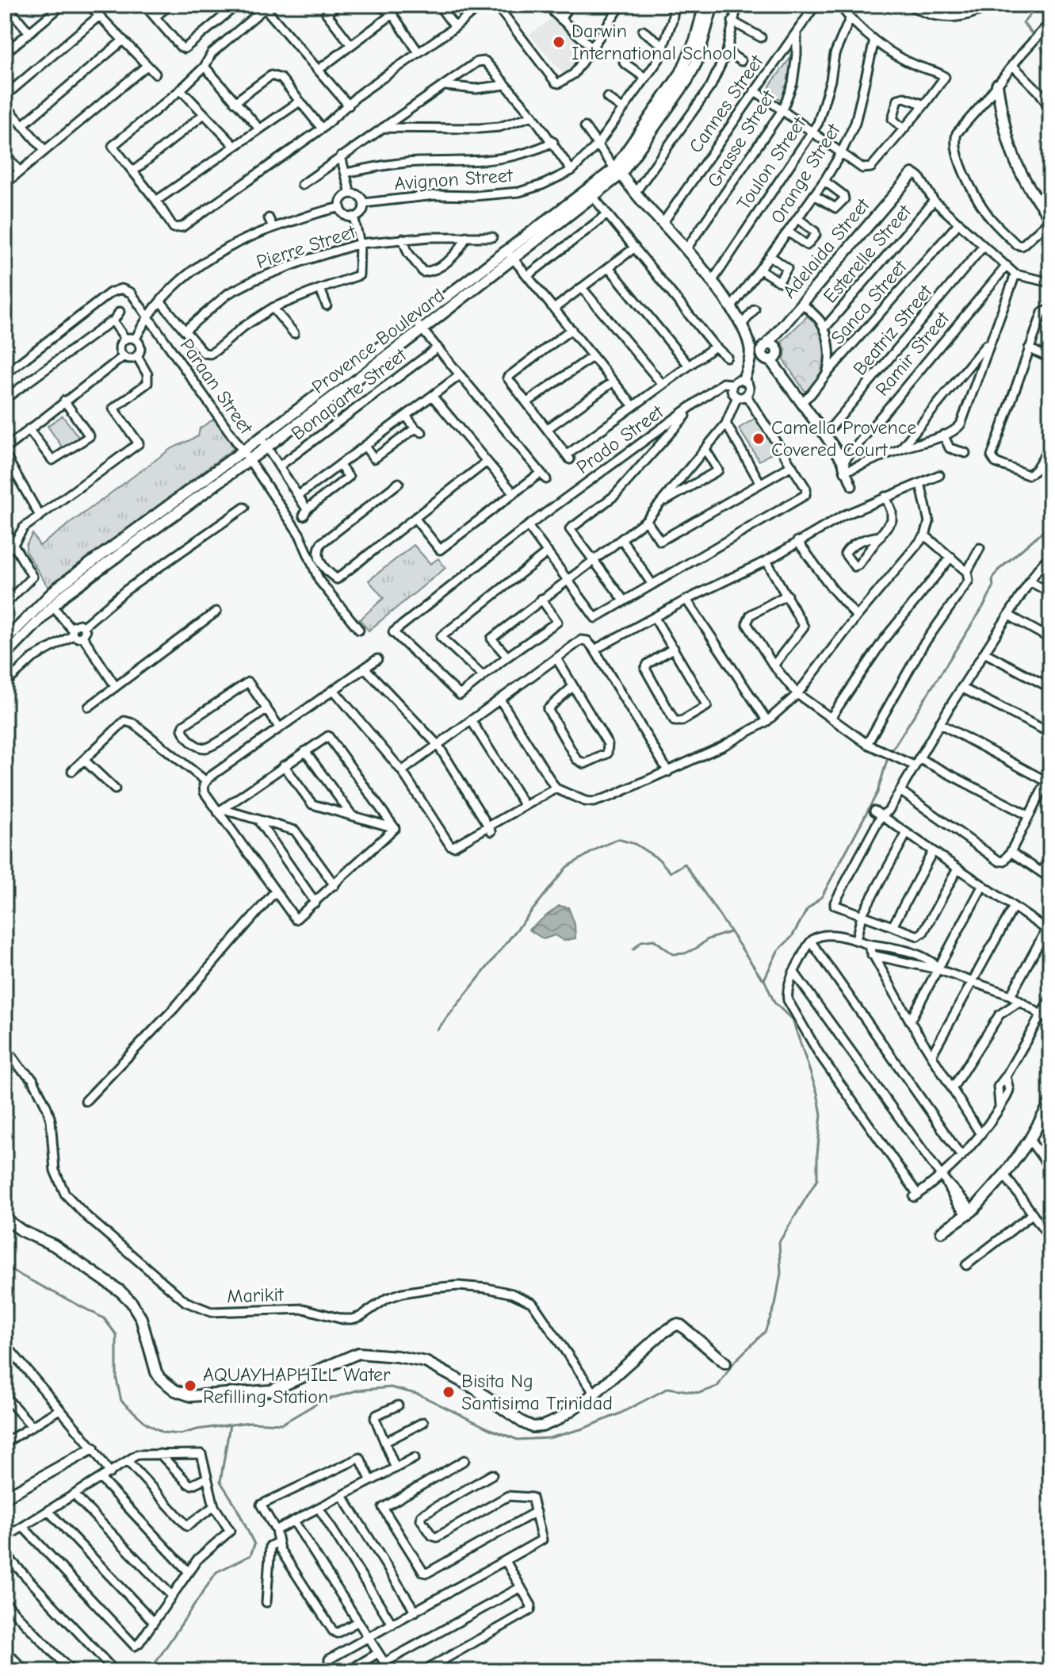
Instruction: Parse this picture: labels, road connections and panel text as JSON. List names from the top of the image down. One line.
{"streets":{"street":["Cannes Street","Grasse Street","Toulon Street","Orange Street","Avignon Street","Pierre Street","Adelaida Street","Esterelle Street","Sanca Street","Beatriz Street","Provence Boulevard","Ramir Street","Paraan Street","Bonaparte Street","Prado Street","Marikit"]},"crossings":[["Cannes Street","Grasse Street"],["Provence Boulevard","Paraan Street"]],"places":["Darwin International School","Camella Provence Covered Court","AQUAYHAPHILL Water Refilling Station","Bisita Ng Santisima Trinidad"]}
